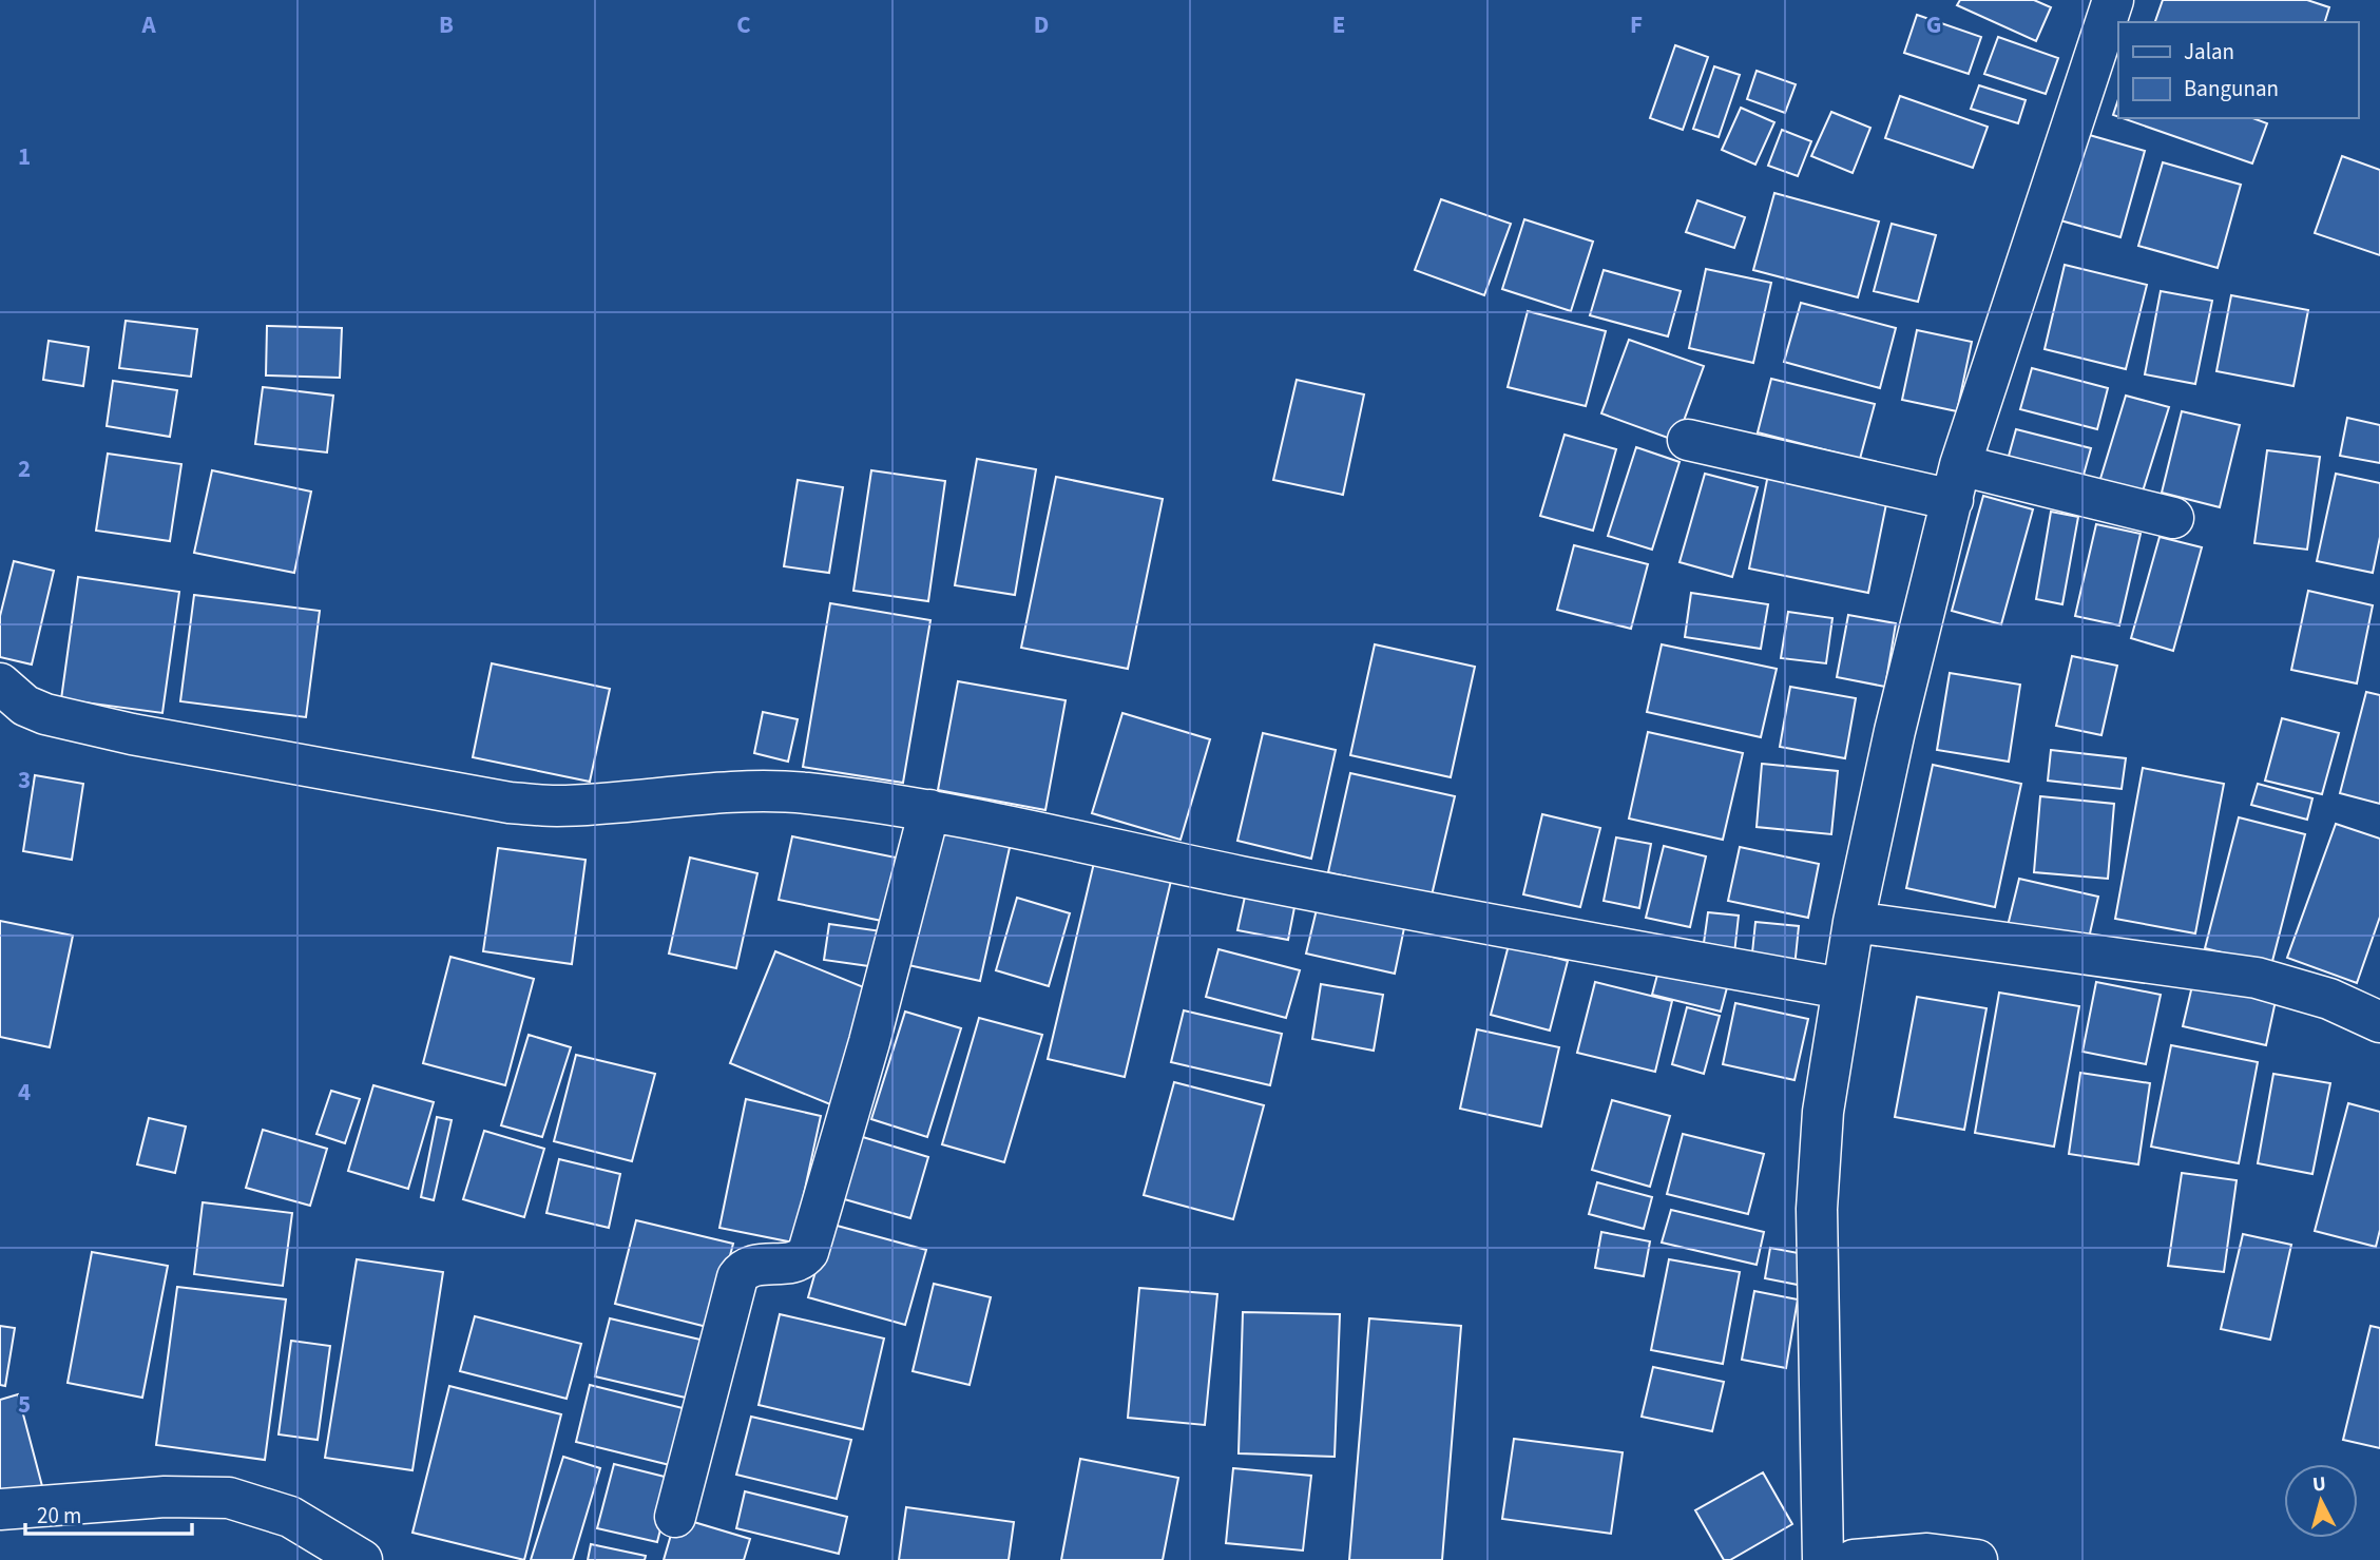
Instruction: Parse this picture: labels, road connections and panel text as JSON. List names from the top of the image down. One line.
{"legend":["Jalan","Bangunan"],"scale_bar":"20 m","north":"top","grid":{"columns":["A","B","C","D","E","F","G"],"rows":["1","2","3","4","5"]}}
